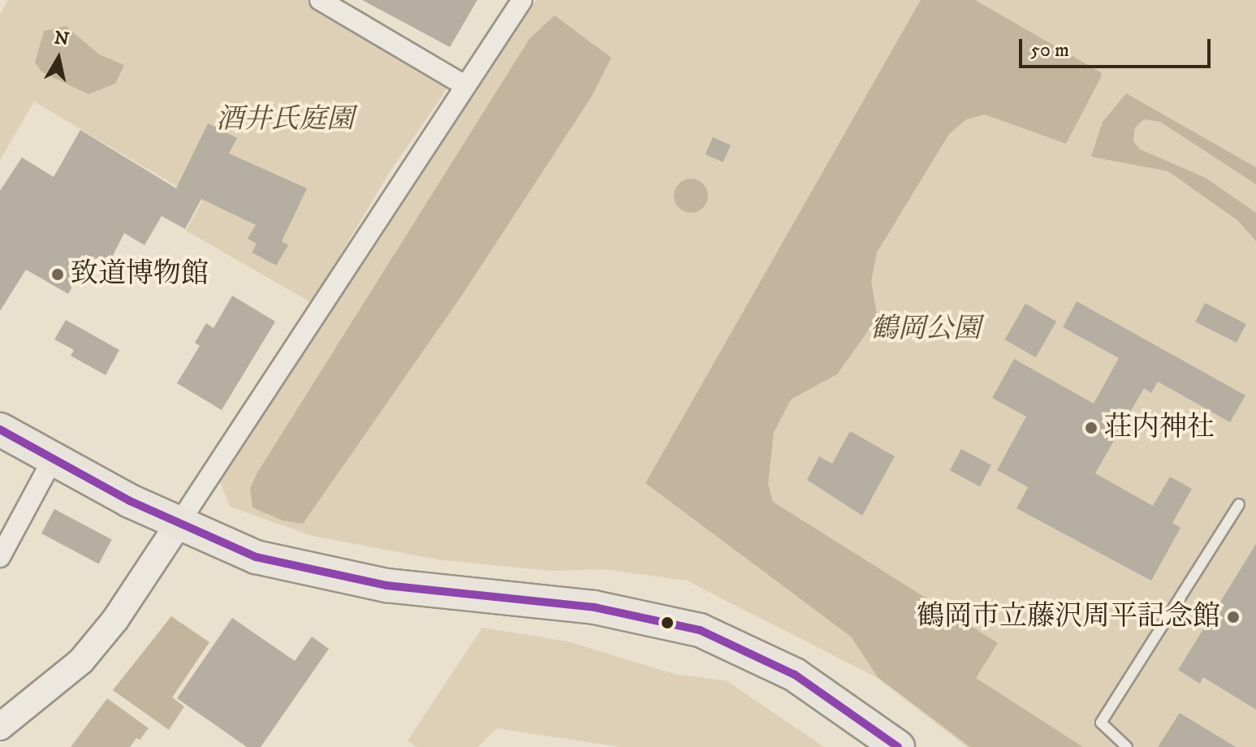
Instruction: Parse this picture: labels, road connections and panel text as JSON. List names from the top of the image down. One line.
{"parks":["酒井氏庭園","鶴岡公園"],"places":["致道博物館","荘内神社","鶴岡市立藤沢周平記念館"],"scale_bar":"50 m","north":"top"}
